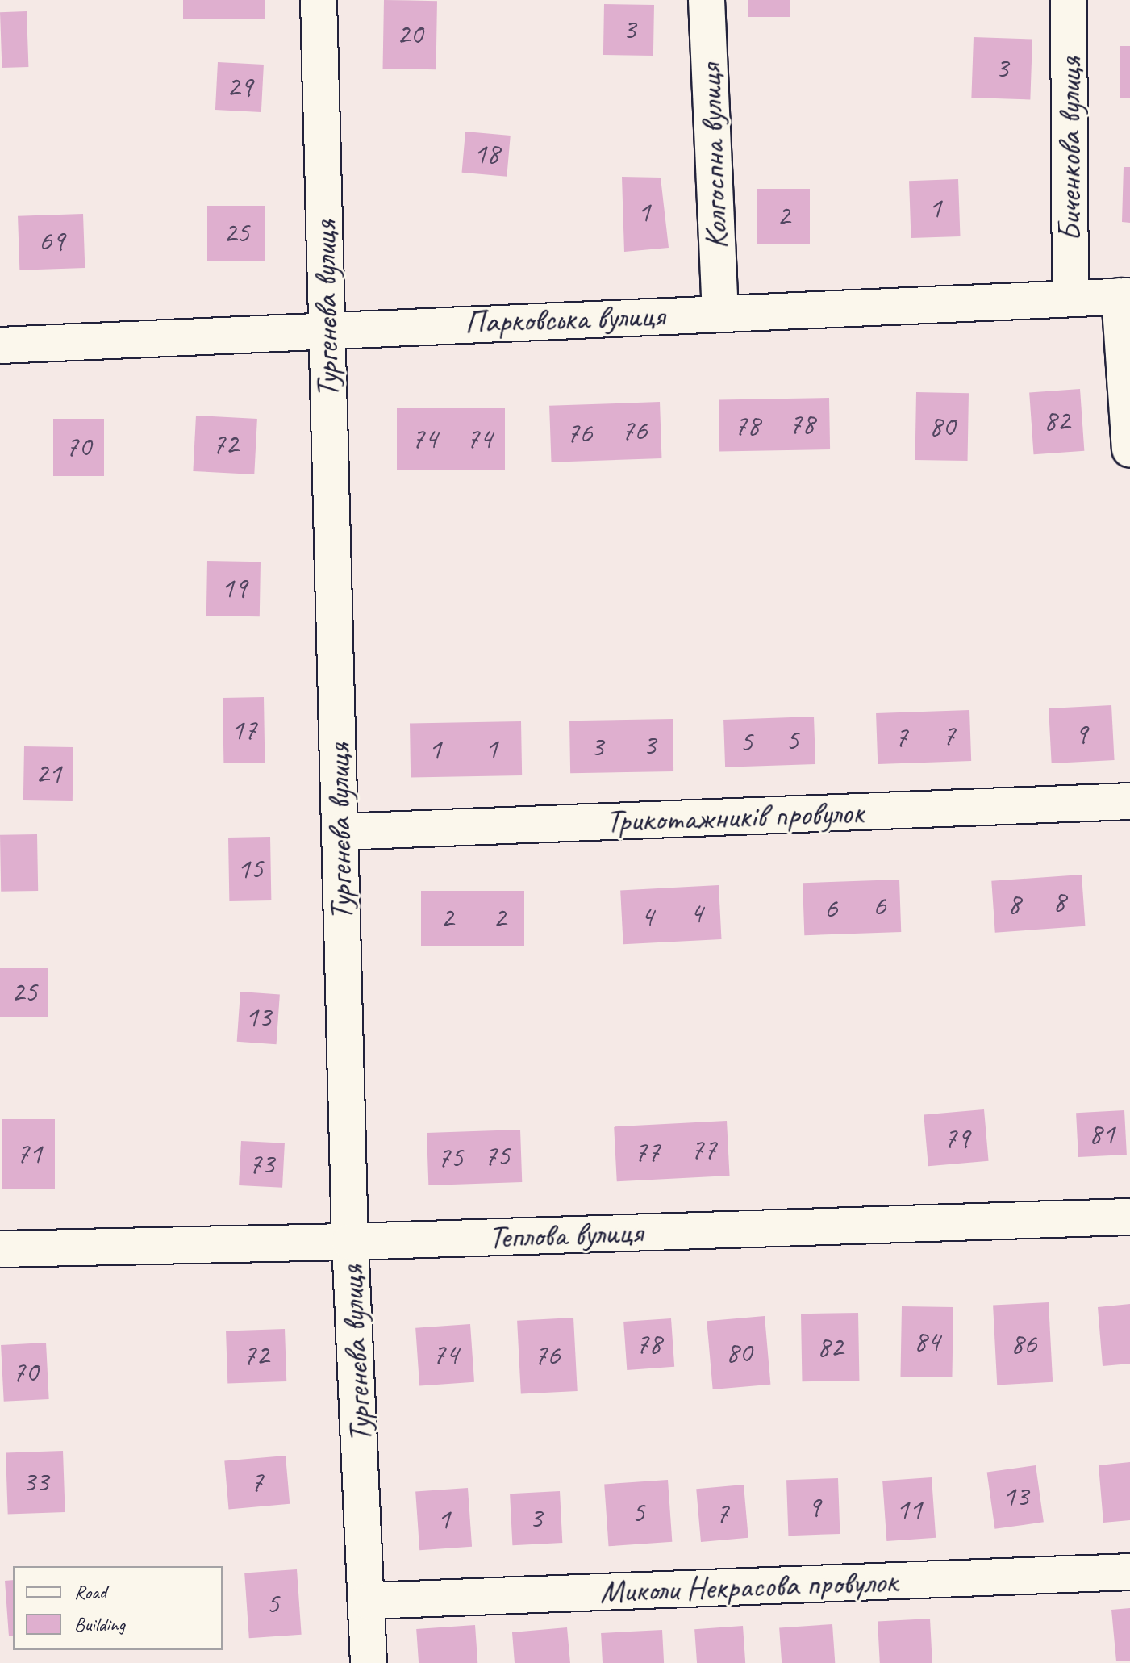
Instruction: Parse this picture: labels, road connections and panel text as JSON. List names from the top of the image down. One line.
{"streets":{"street":["Биченкова вулиця","Колгоспна вулиця","Тургенєва вулиця","Парковська вулиця","Трикотажників провулок","Теплова вулиця","Миколи Некрасова провулок"]},"crossings":[["Биченкова вулиця","Парковська вулиця"],["Колгоспна вулиця","Парковська вулиця"],["Тургенєва вулиця","Парковська вулиця"],["Тургенєва вулиця","Трикотажників провулок"],["Тургенєва вулиця","Теплова вулиця"],["Тургенєва вулиця","Миколи Некрасова провулок"]],"house_numbers":["3","20","3","29","18","1","1","2","25","69","82","78","78","80","76","76","74","74","72","70","19","17","9","7","7","5","5","3","3","1","1","21","15","8","8","6","6","4","4","2","2","25","13","81","79","77","77","71","75","75","73","84","78","86","82","80","74","72","76","70","33","7","13","9","11","5","7","3","1","5"],"legend":["Road","Building"]}
